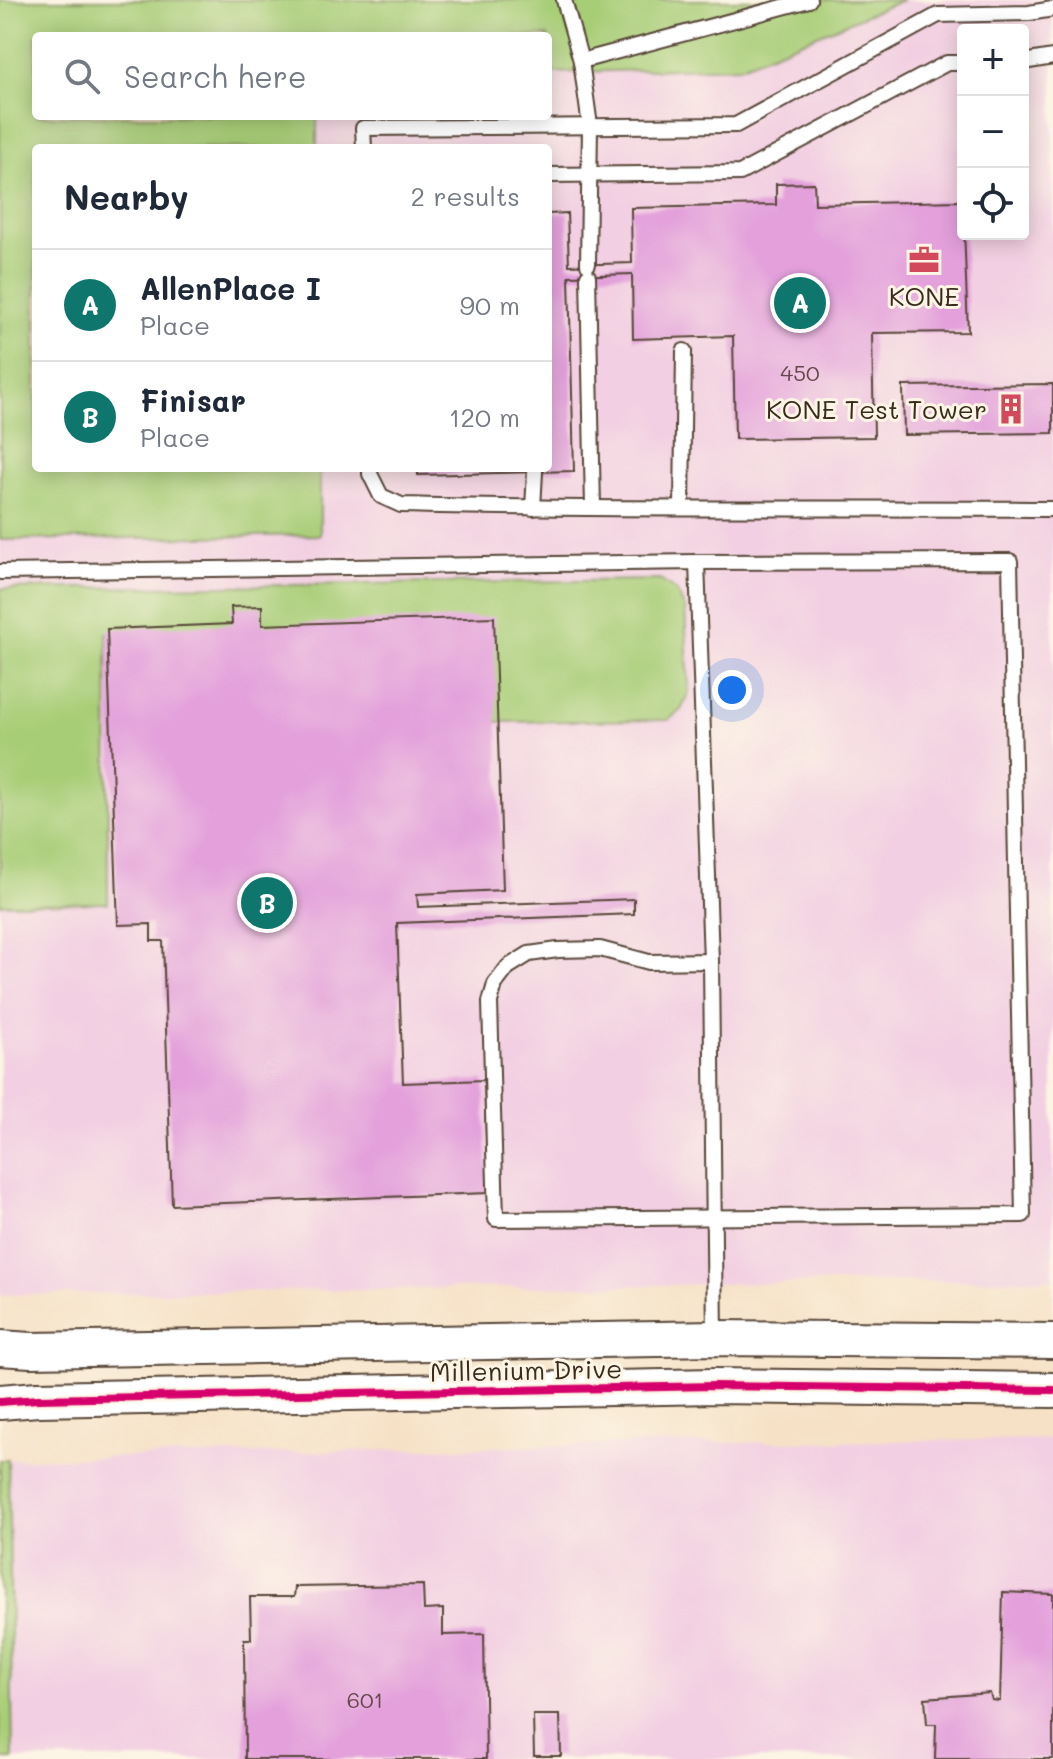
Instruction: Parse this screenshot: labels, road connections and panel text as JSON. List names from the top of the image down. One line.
{"streets":{"street":["Millenium Drive"]},"places":{"office":["KONE"],"building":["KONE Test Tower"]},"house_numbers":["450","601"],"page":{"map_buttons":["+","−"],"search":"Search here","heading":["Nearby","2 results"],"list":[{"mark":"A","name":"AllenPlace I","note":"Place","value":"90 m"},{"mark":"B","name":"Finisar","note":"Place","value":"120 m"}],"pins":["A","B"]}}
